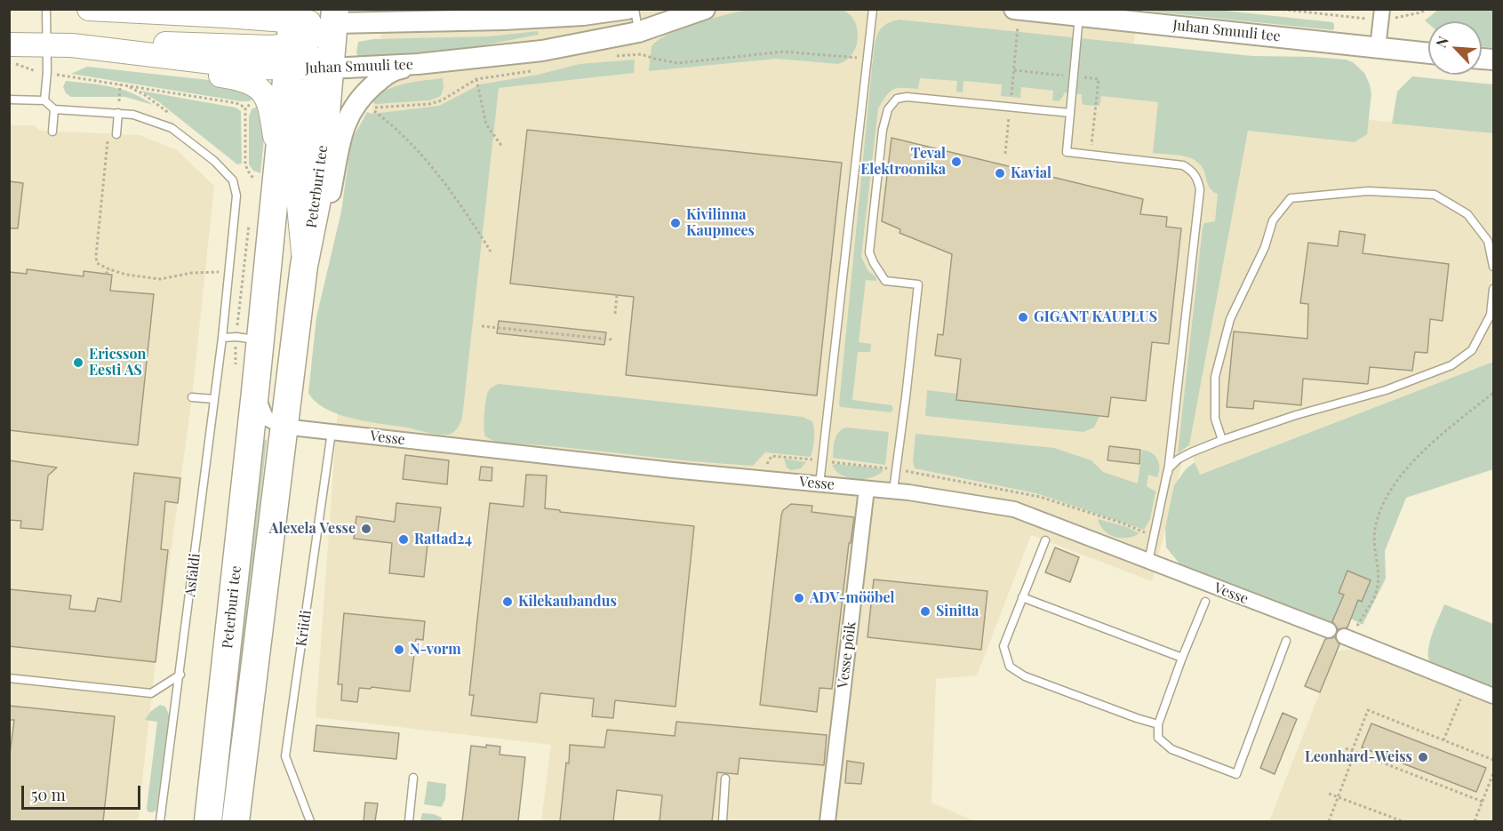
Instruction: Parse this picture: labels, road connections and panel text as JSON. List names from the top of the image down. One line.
{"streets":{"highway":["Peterburi tee"],"main road":["Juhan Smuuli tee"],"street":["Vesse","Vesse põik"],"lane":["Asfaldi","Kriidi"]},"crossings":[["Juhan Smuuli tee","Peterburi tee"],["Peterburi tee","Vesse"],["Vesse","Kriidi"],["Vesse","Vesse põik"]],"places":["Teval Elektroonika","Kavial","Kivilinna Kaupmees","GIGANT KAUPLUS","Ericsson Eesti AS","Alexela Vesse","Rattad24","ADV-mööbel","Kilekaubandus","Sinitta","N-vorm","Leonhard-Weiss"],"scale_bar":"50 m","north":"top left"}
